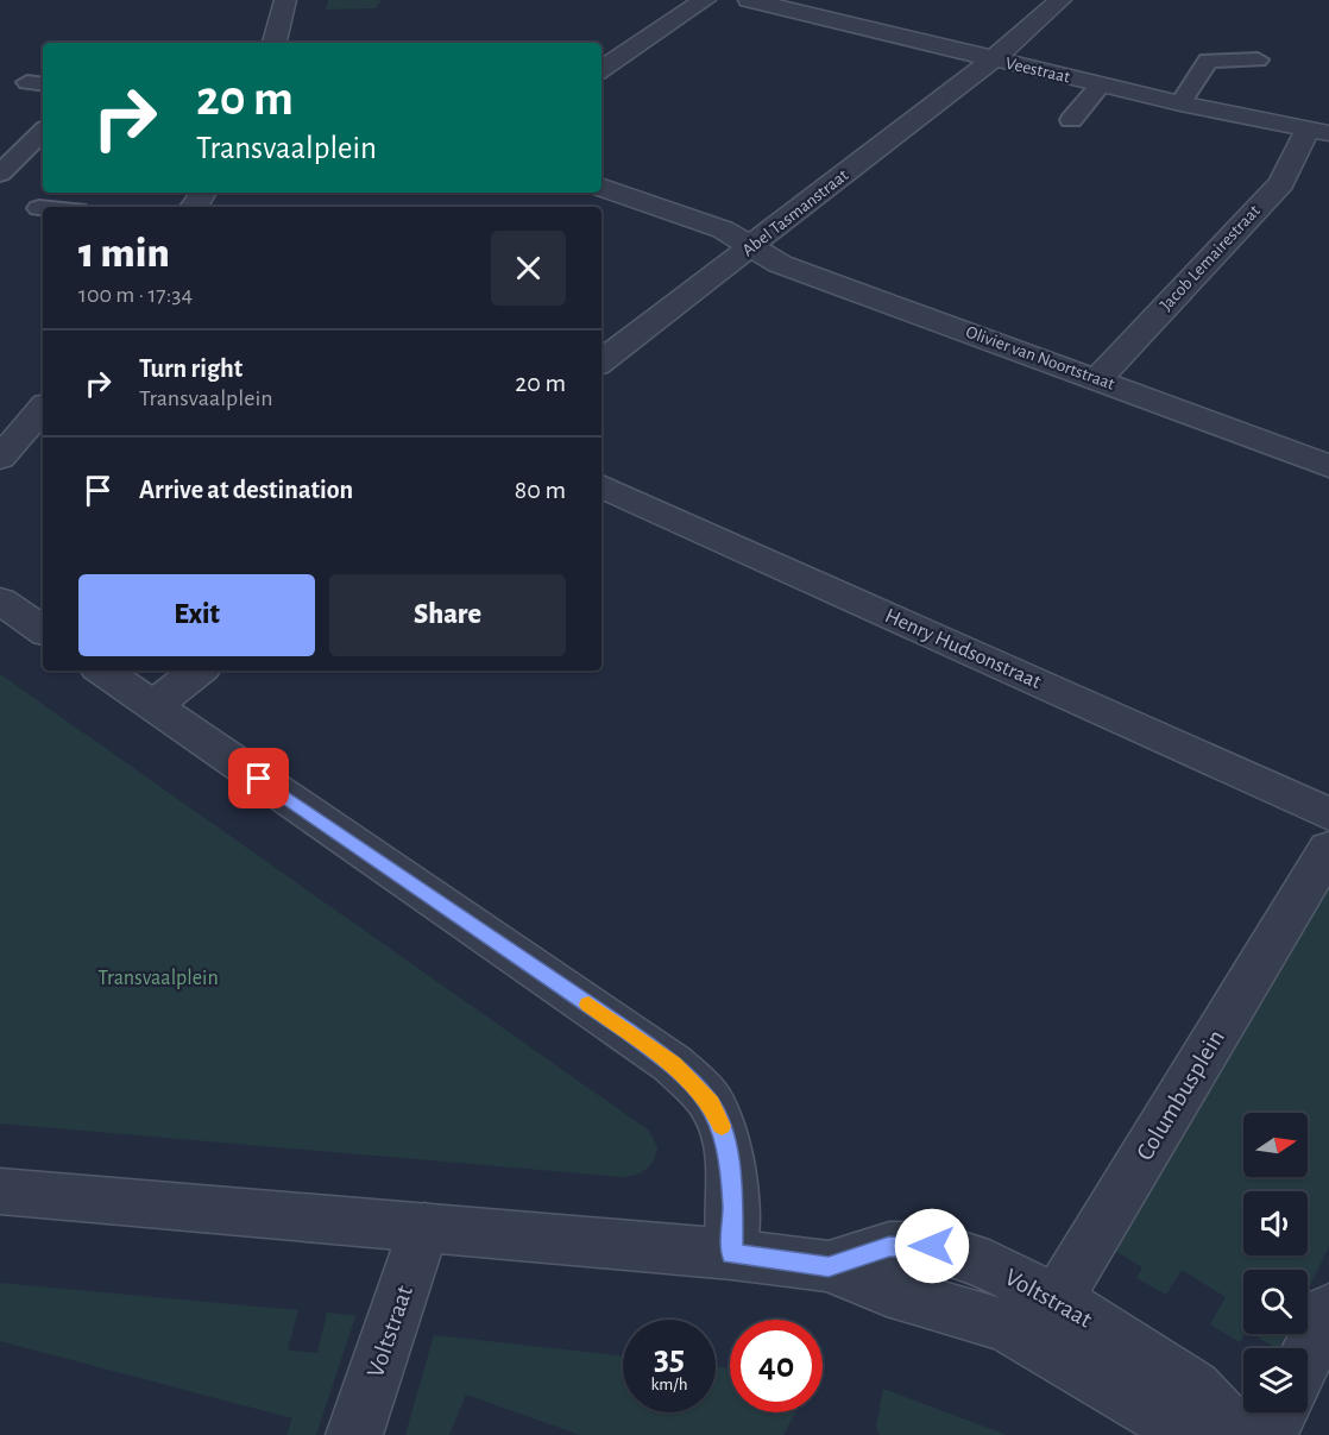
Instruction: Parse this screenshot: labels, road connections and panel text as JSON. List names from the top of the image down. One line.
{"streets":{"street":["Veestraat","Abel Tasmanstraat","Jacob Lemairestraat","Olivier van Noortstraat","Henry Hudsonstraat","Columbusplein","Voltstraat"]},"crossings":[["Veestraat","Abel Tasmanstraat"],["Veestraat","Jacob Lemairestraat"],["Abel Tasmanstraat","Olivier van Noortstraat"],["Jacob Lemairestraat","Olivier van Noortstraat"],["Columbusplein","Voltstraat"]],"parks":["Transvaalplein"],"north":"right","page":{"turn":["20 m","Transvaalplein"],"heading":["1 min","100 m · 17:34"],"list":[{"name":"Turn right","note":"Transvaalplein","value":"20 m"},{"name":"Arrive at destination","value":"80 m"}],"buttons":["Exit","Share"],"speed":"35 km/h","limit":"40"}}
